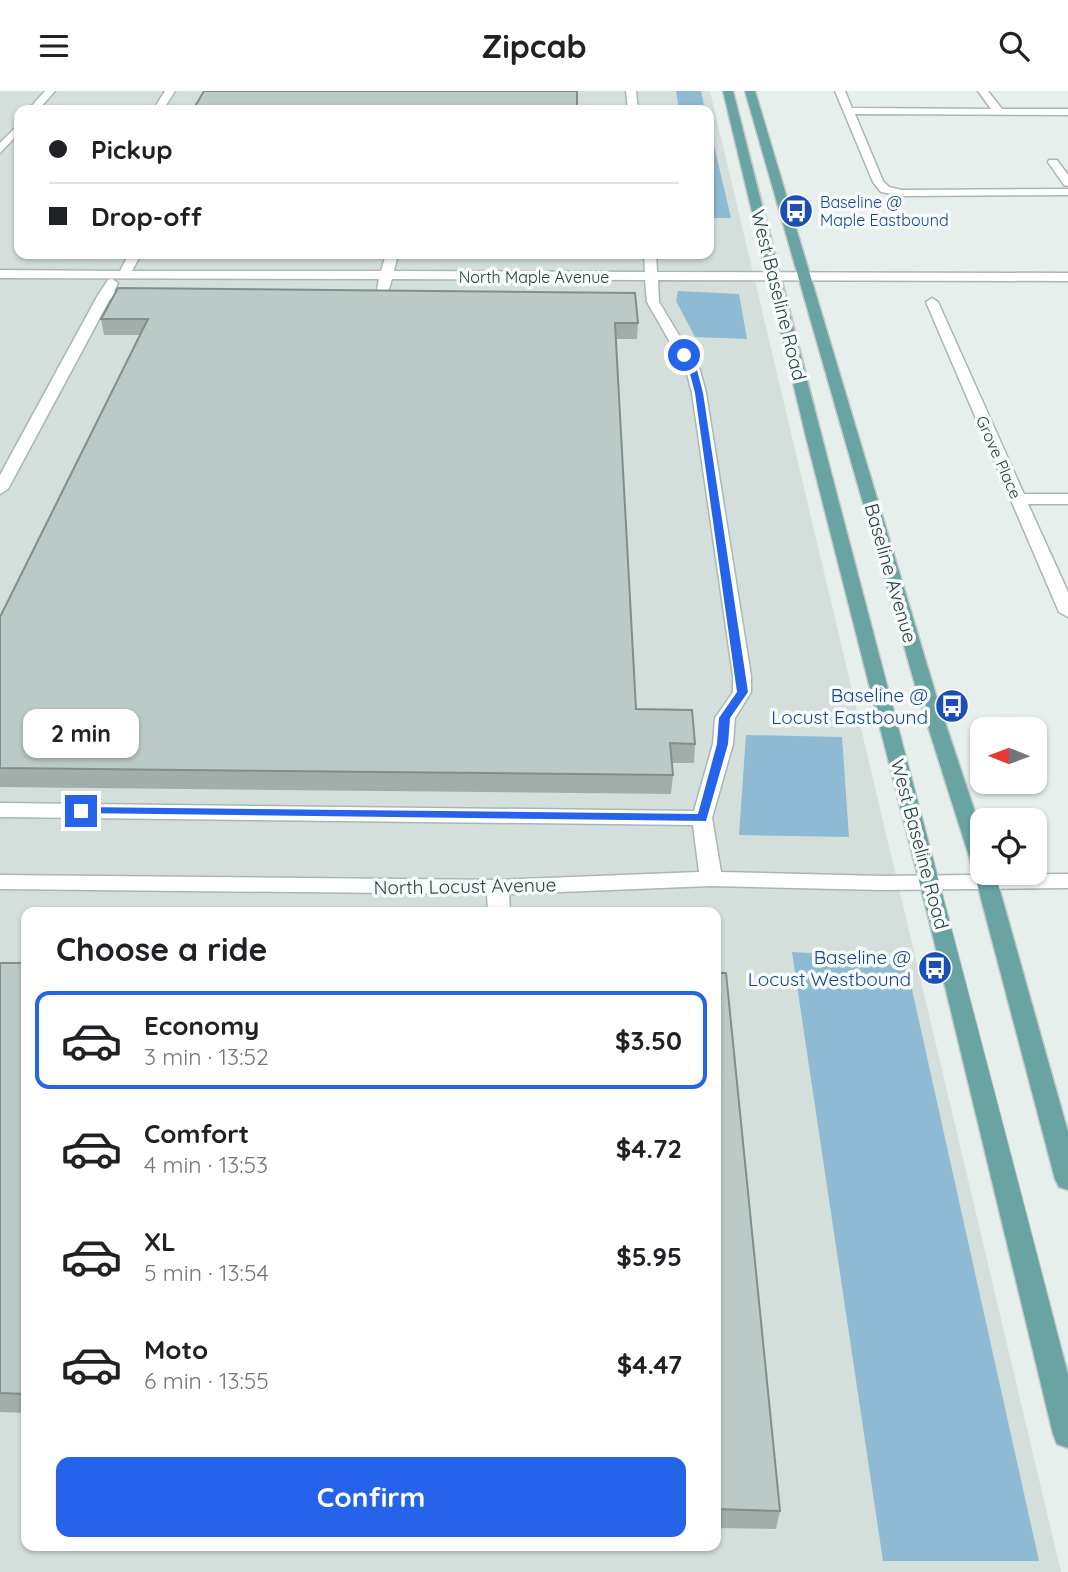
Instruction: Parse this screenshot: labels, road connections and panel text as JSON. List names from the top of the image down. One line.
{"streets":{"main road":["West Baseline Road","Baseline Avenue"],"street":["North Maple Avenue","Grove Place","North Locust Avenue"]},"crossings":[["North Maple Avenue","West Baseline Road"],["North Maple Avenue","Baseline Avenue"],["West Baseline Road","Baseline Avenue"],["West Baseline Road","North Locust Avenue"]],"places":{"bus stop":["Baseline @ Maple Eastbound","Baseline @ Locust Eastbound","Baseline @ Locust Westbound"]},"north":"left","page":{"header":"Zipcab","banner":["Pickup","Drop-off"],"bubble":"2 min","heading":"Choose a ride","list":[{"name":"Economy","note":"3 min · 13:52","value":"$3.50"},{"name":"Comfort","note":"4 min · 13:53","value":"$4.72"},{"name":"XL","note":"5 min · 13:54","value":"$5.95"},{"name":"Moto","note":"6 min · 13:55","value":"$4.47"}],"buttons":"Confirm"}}
